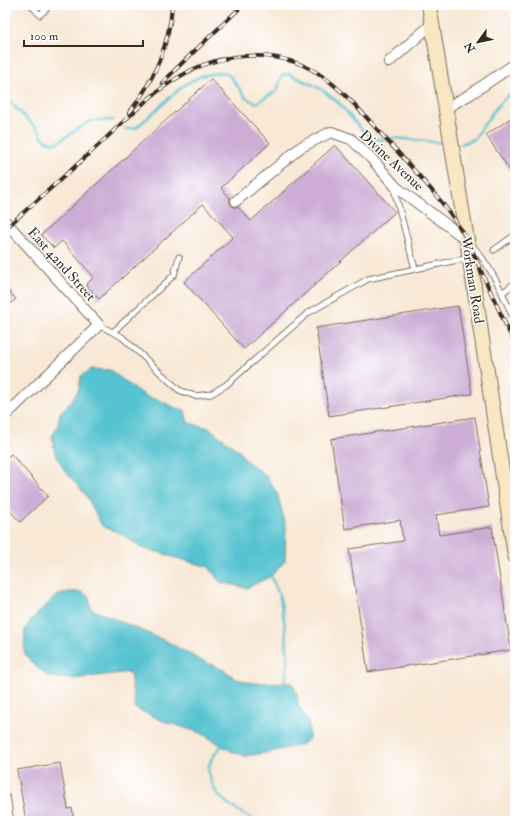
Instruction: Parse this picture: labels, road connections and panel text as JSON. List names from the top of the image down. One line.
{"streets":{"street":["Divine Avenue","East 42nd Street","Workman Road"]},"crossings":[["Divine Avenue","Workman Road"]],"scale_bar":"100 m","north":"bottom left"}
